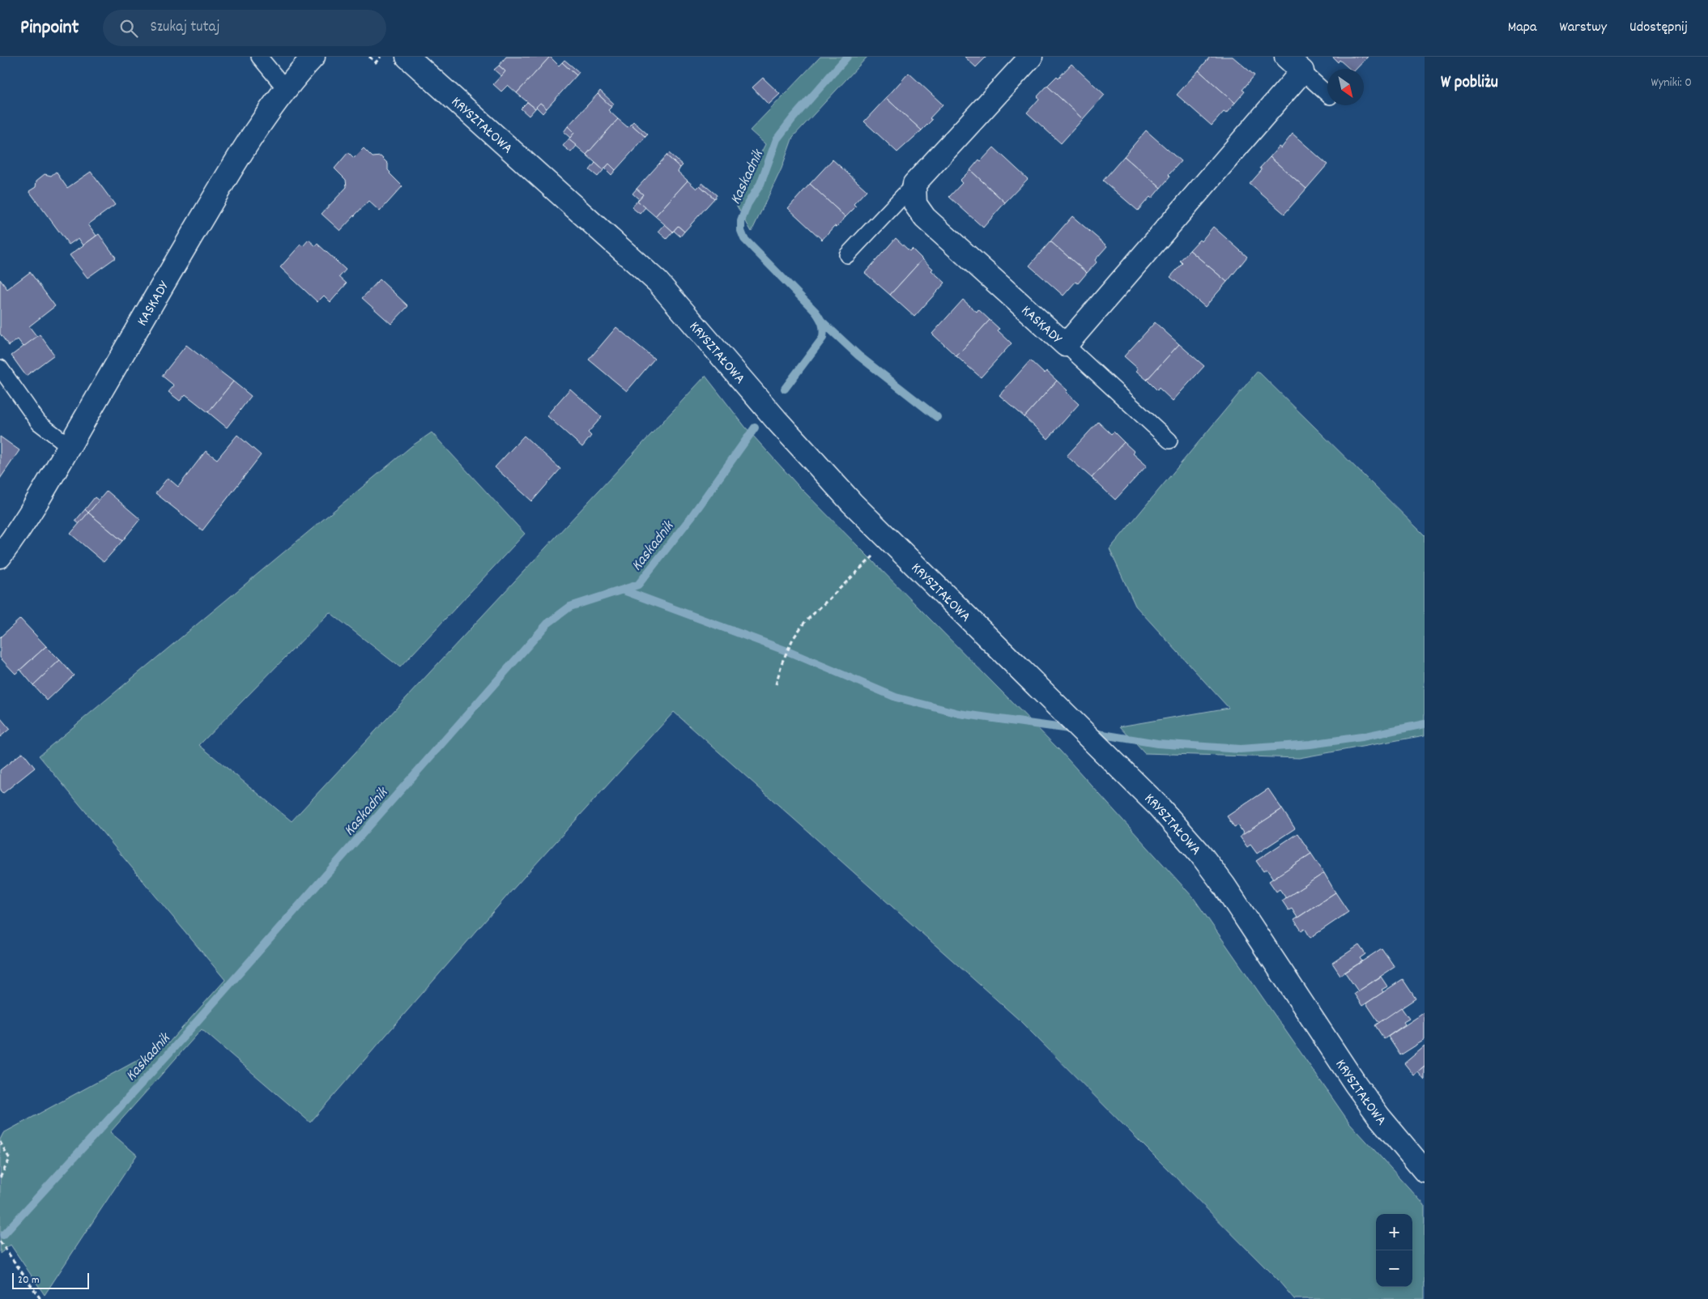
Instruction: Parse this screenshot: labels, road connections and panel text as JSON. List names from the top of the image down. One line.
{"streets":{"street":["KRYSZTAŁOWA","KASKADY"]},"water":["Kaskadnik"],"scale_bar":"20 m","north":"bottom right","page":{"header":"Pinpoint","search":"Szukaj tutaj","nav":["Mapa","Warstwy","Udostępnij"],"heading":["W pobliżu","Wyniki: 0"],"map_buttons":["+","−"],"scale":"20 m"}}
